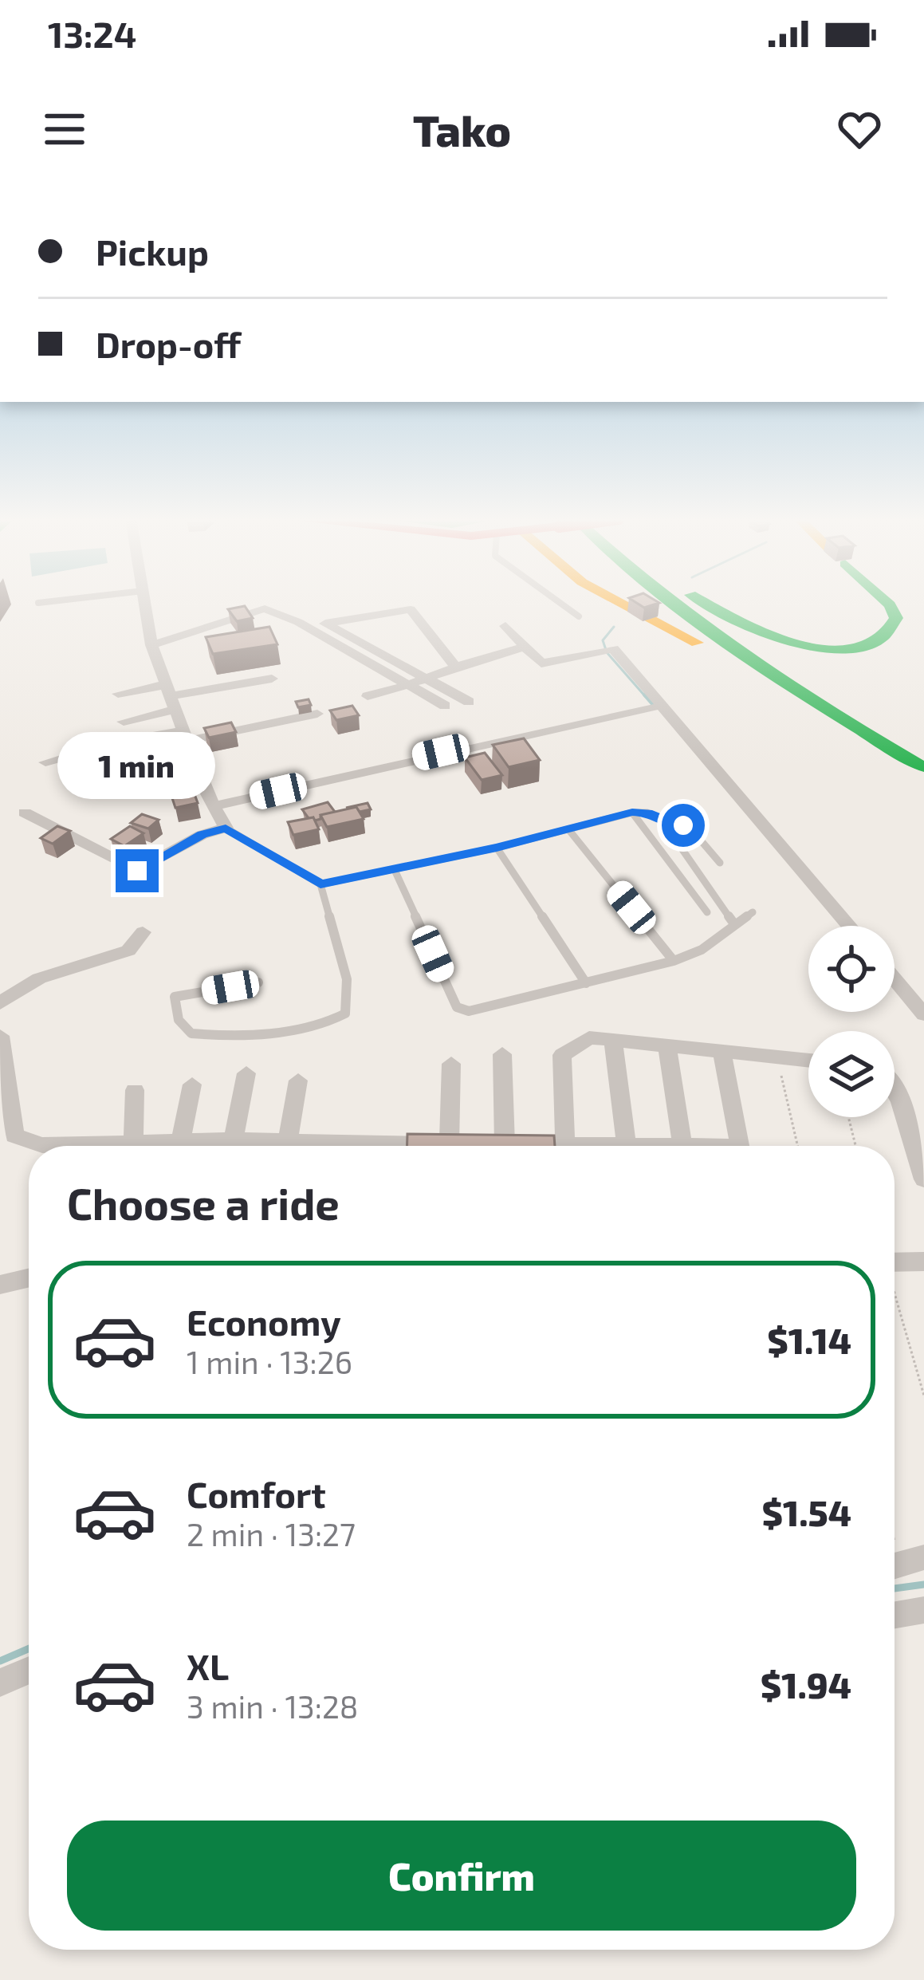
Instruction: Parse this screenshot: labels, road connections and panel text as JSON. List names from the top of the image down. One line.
{"page":{"status":"13:24","header":"Tako","banner":["Pickup","Drop-off"],"bubble":"1 min","heading":"Choose a ride","list":[{"name":"Economy","note":"1 min · 13:26","value":"$1.14"},{"name":"Comfort","note":"2 min · 13:27","value":"$1.54"},{"name":"XL","note":"3 min · 13:28","value":"$1.94"}],"buttons":"Confirm"}}
